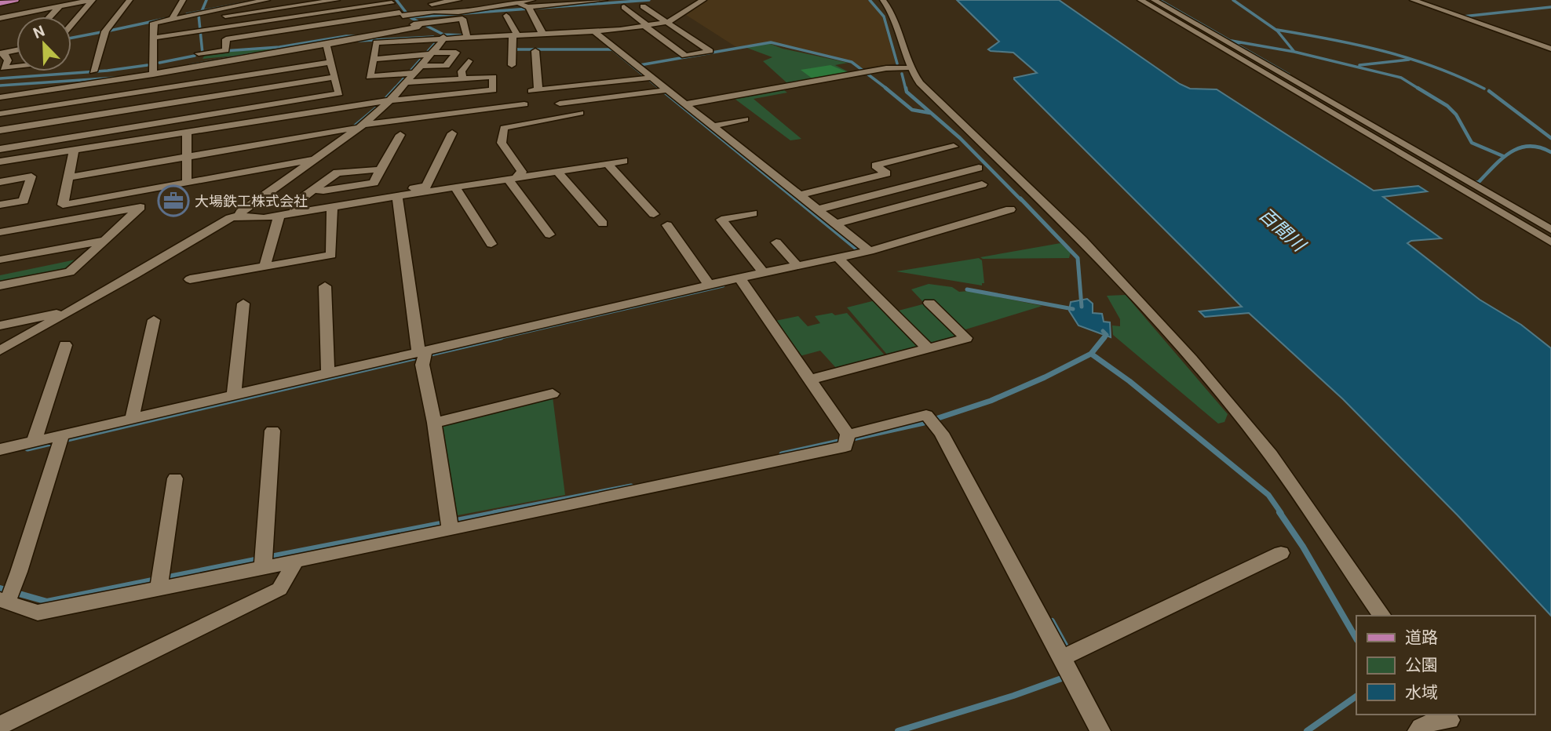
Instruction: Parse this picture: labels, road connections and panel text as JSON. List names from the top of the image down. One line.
{"water":["百間川"],"places":{"office":["大場鉄工株式会社"]},"legend":["道路","公園","水域"],"north":"top left"}
